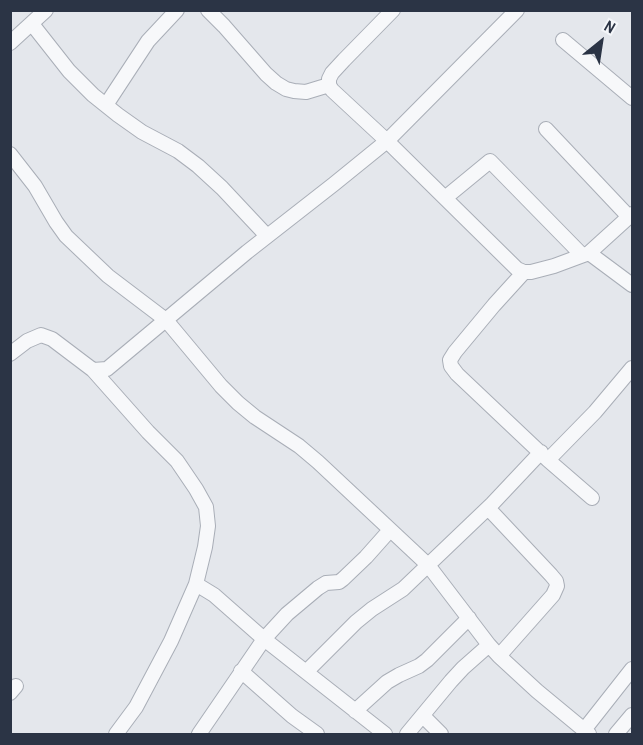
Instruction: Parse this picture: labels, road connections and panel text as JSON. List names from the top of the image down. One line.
{"north":"top right"}
